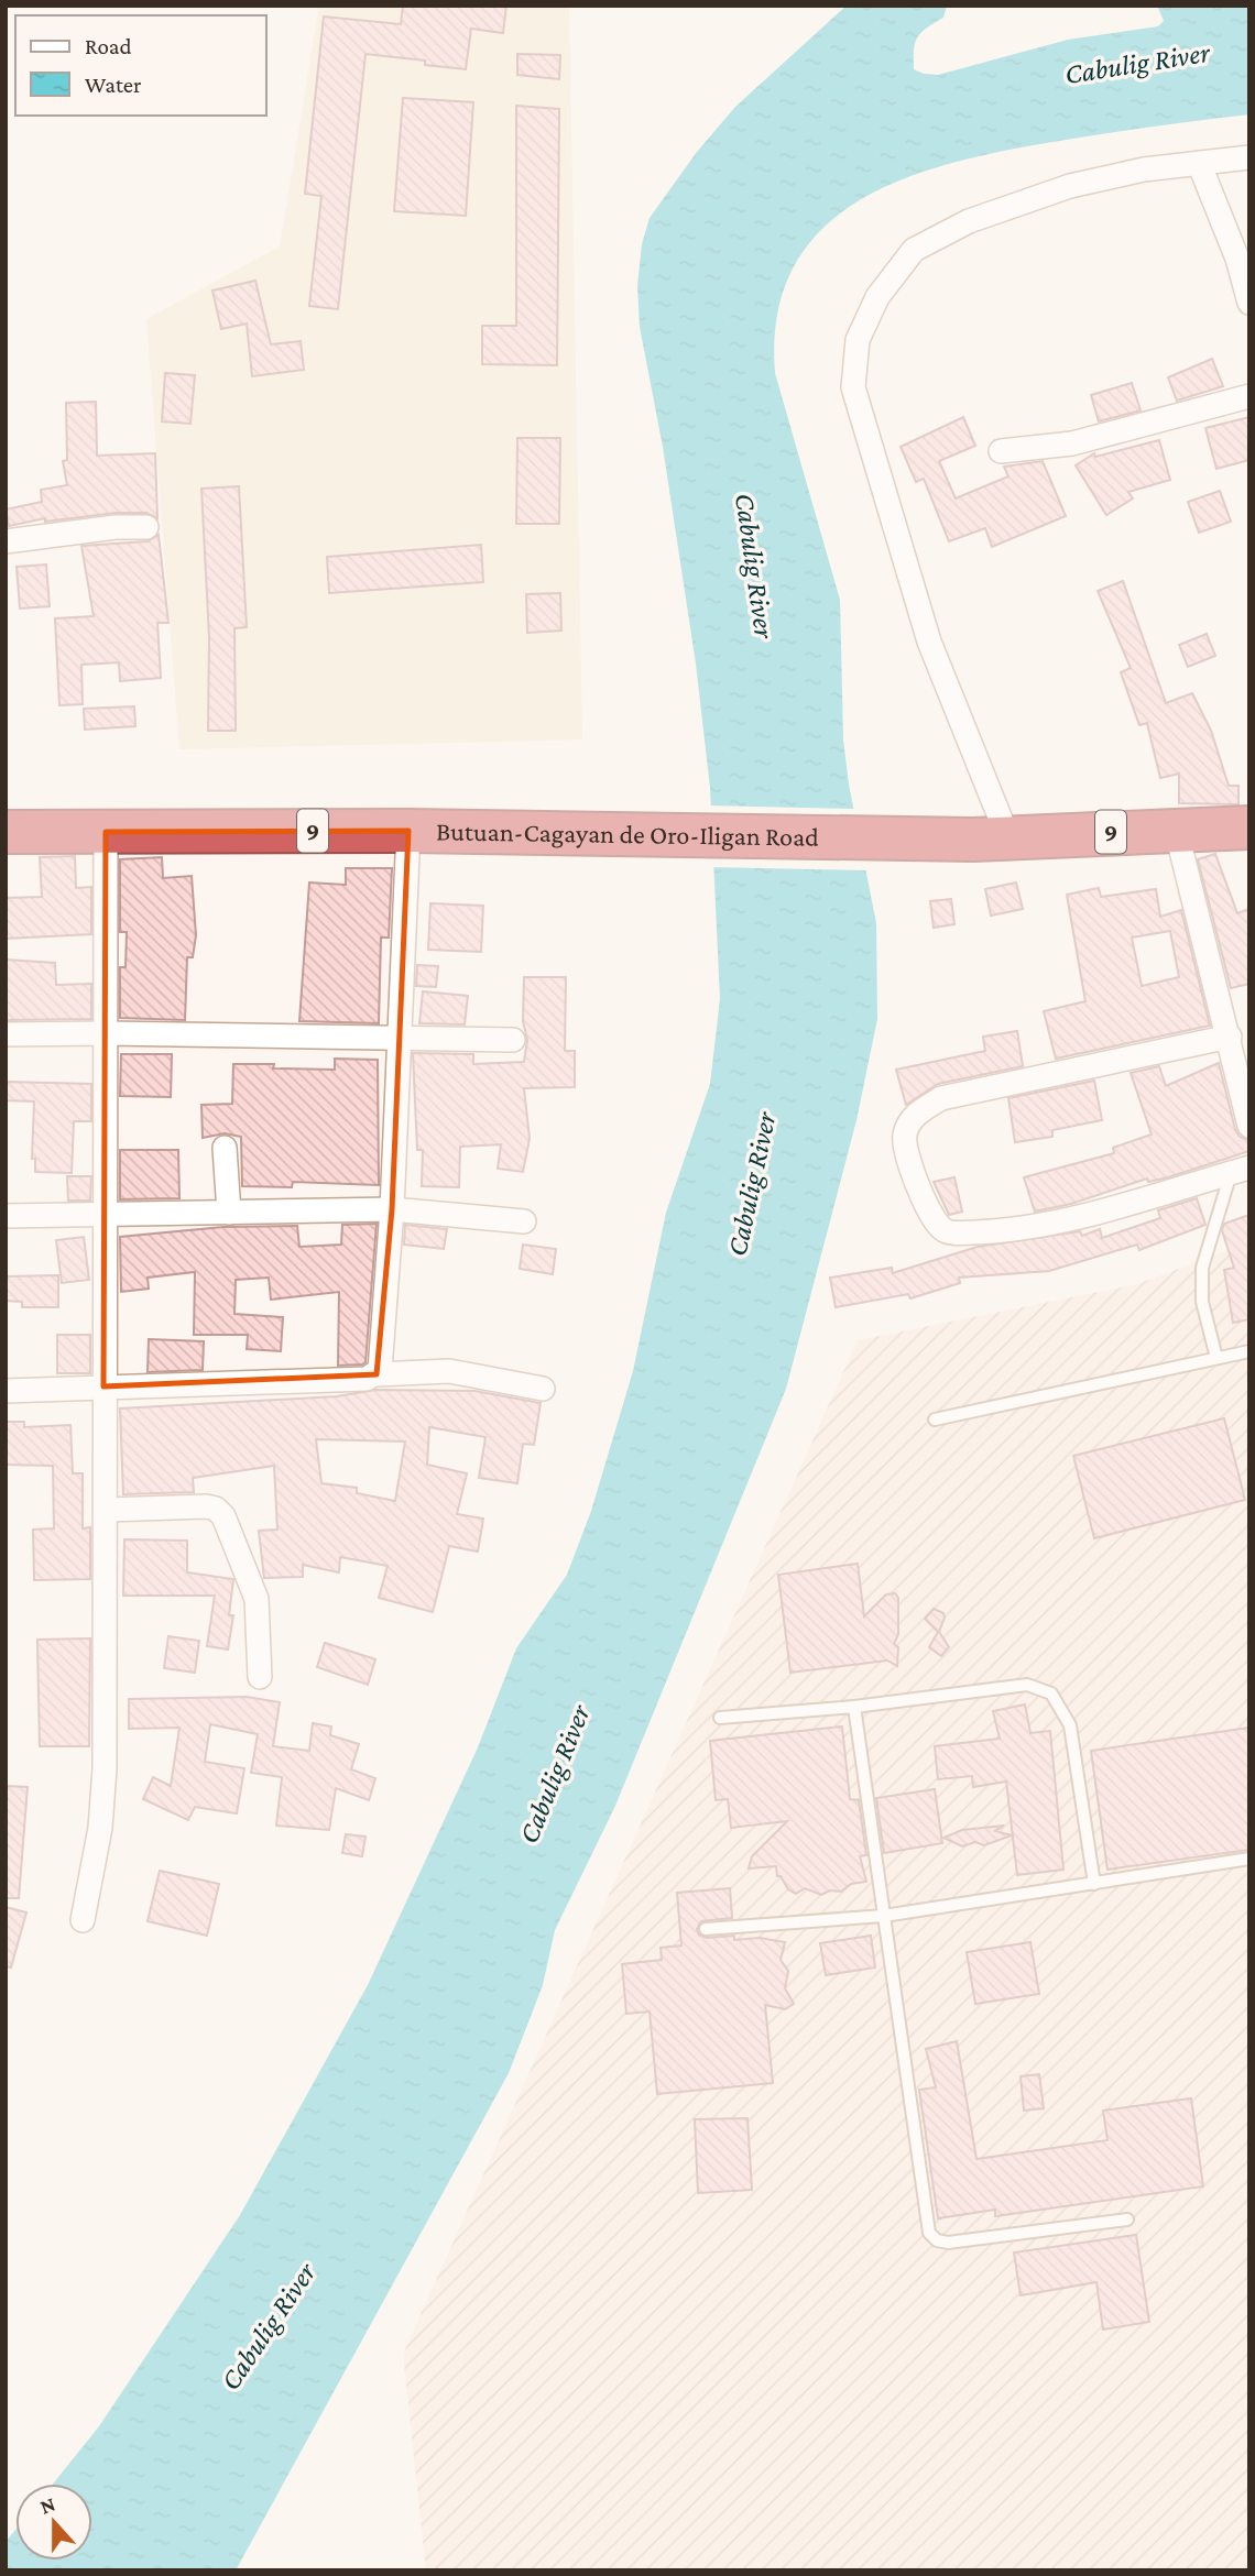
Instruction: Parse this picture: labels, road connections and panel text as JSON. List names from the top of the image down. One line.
{"streets":{"highway":["9","Butuan-Cagayan de Oro-Iligan Road"]},"water":["Cabulig River"],"legend":["Road","Water"],"north":"top"}
